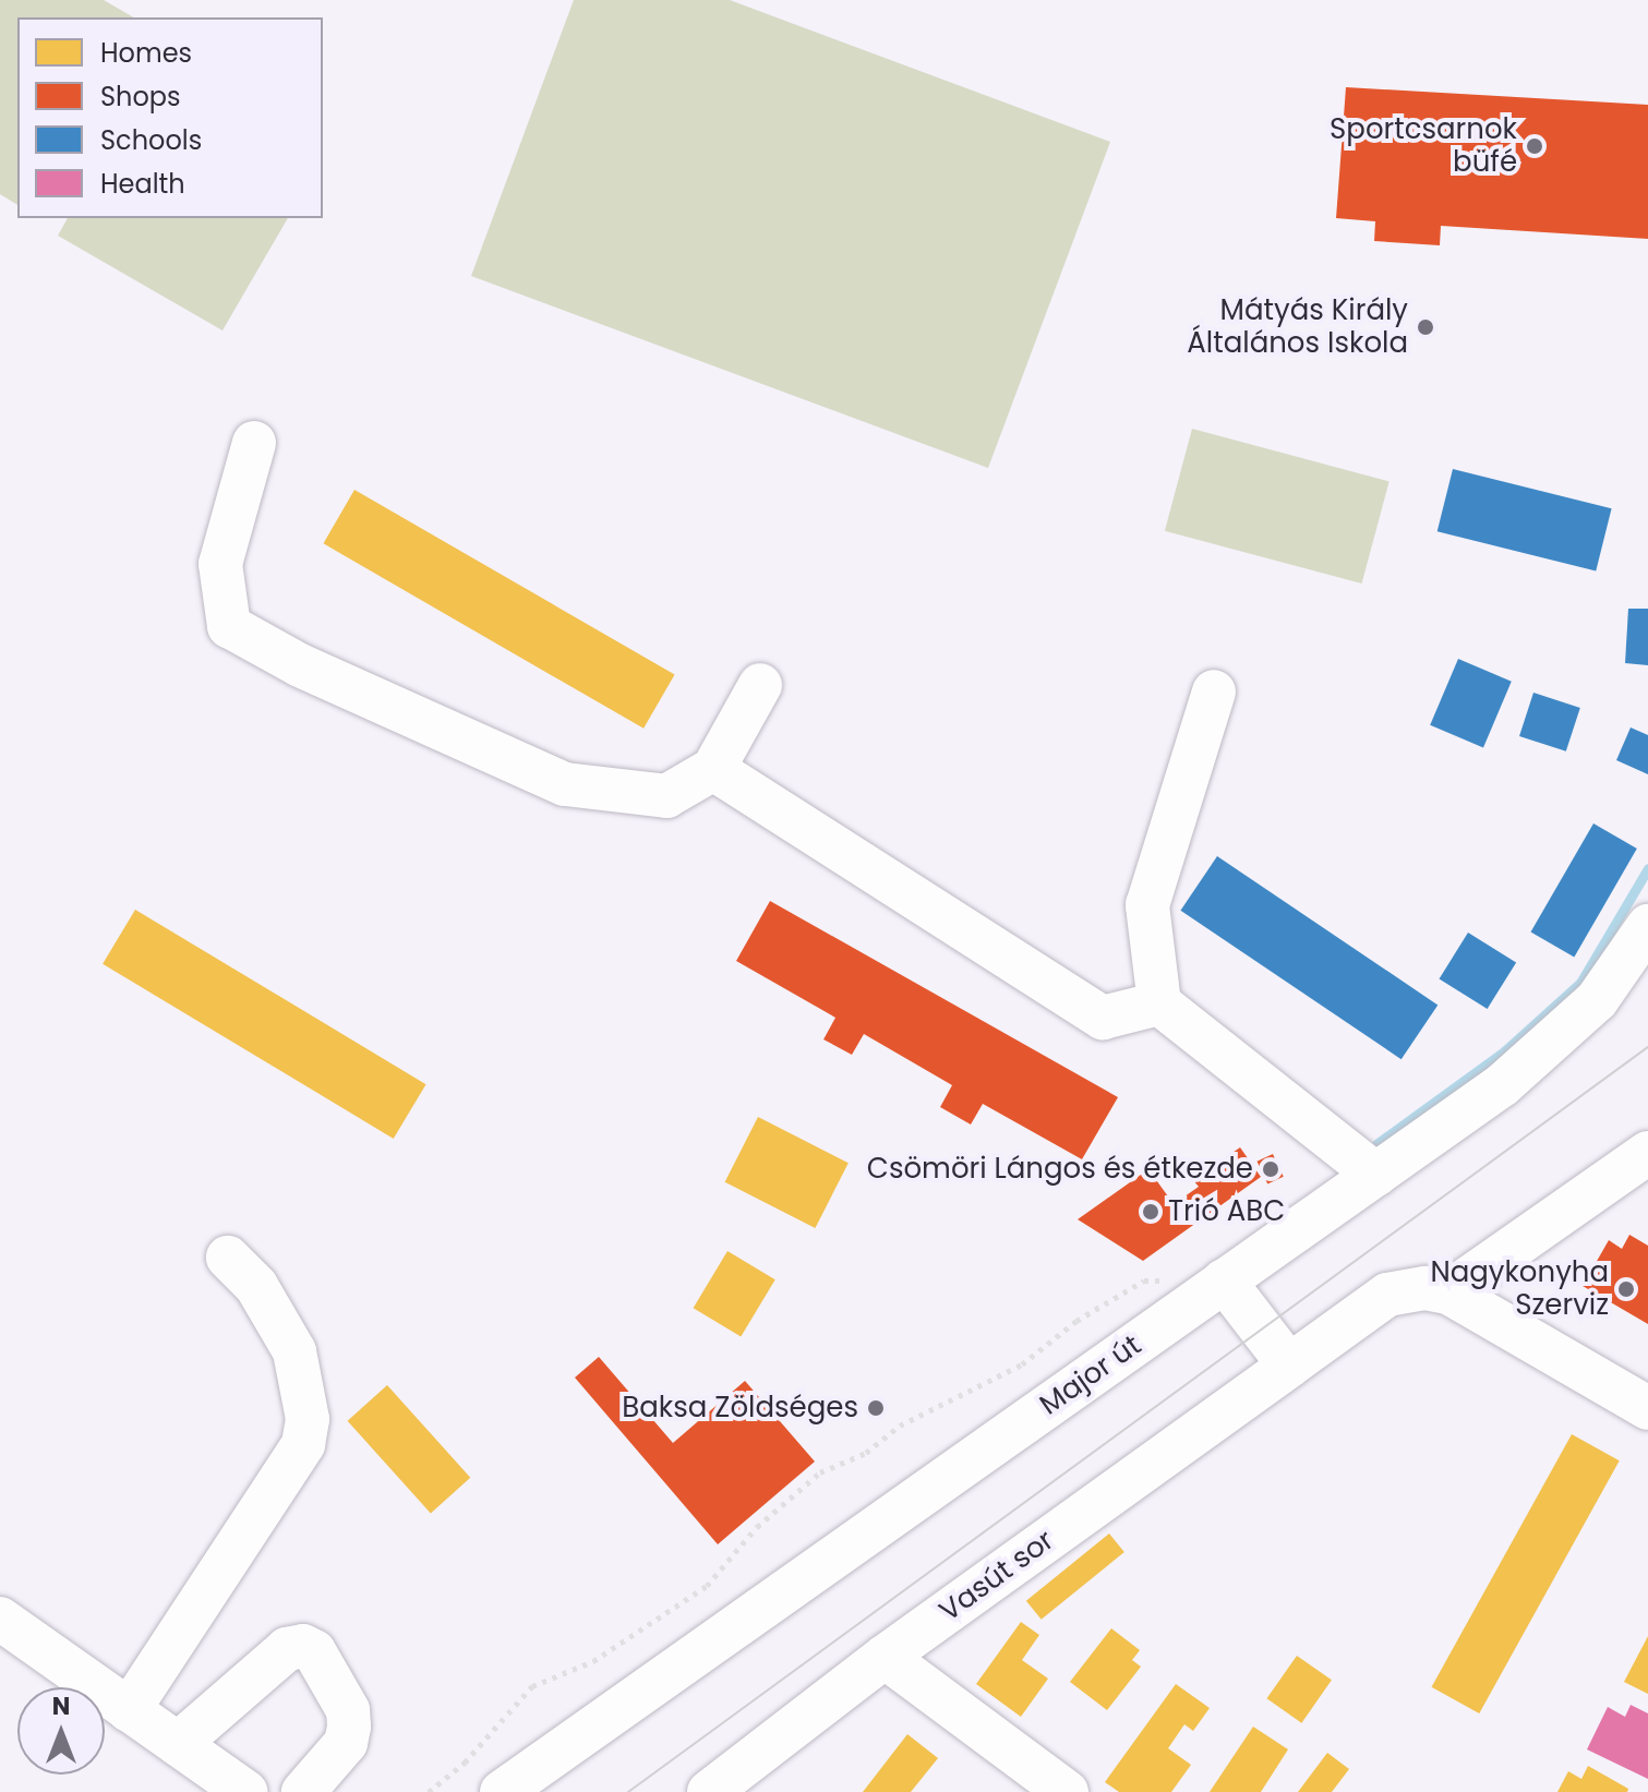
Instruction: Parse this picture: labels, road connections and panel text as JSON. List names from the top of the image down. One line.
{"streets":{"street":["Major út","Vasút sor"]},"places":["Sportcsarnok büfé","Mátyás Király Általános Iskola","Csömöri Lángos és étkezde","Trió ABC","Nagykonyha Szerviz","Baksa Zöldséges"],"legend":["Homes","Shops","Schools","Health"],"north":"top"}
